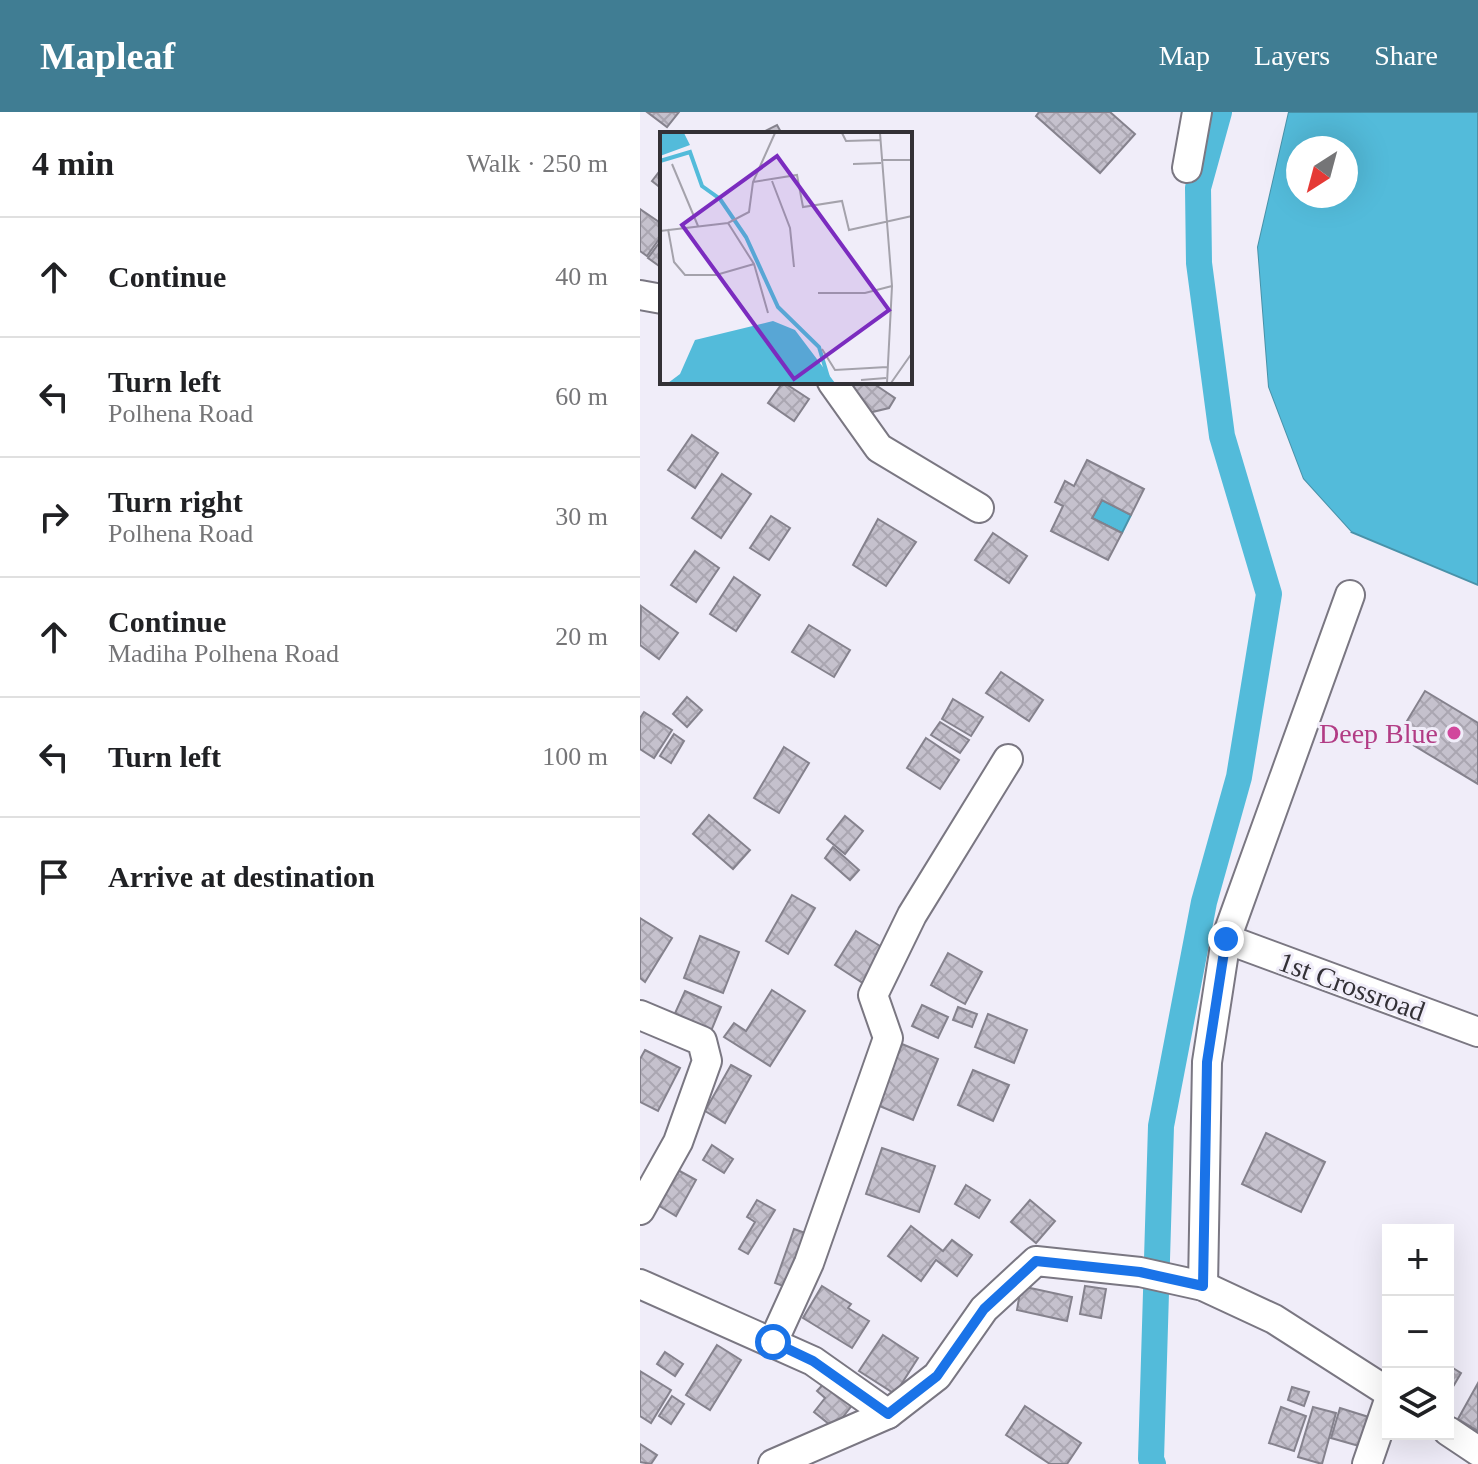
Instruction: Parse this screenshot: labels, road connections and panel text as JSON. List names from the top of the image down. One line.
{"streets":{"street":["1st Crossroad"]},"places":["Deep Blue"],"north":"bottom left","page":{"header":"Mapleaf","nav":["Map","Layers","Share"],"heading":["4 min","Walk · 250 m"],"list":[["Continue","40 m"],["Turn left","Polhena Road","60 m"],["Turn right","Polhena Road","30 m"],["Continue","Madiha Polhena Road","20 m"],["Turn left","100 m"],"Arrive at destination"],"map_buttons":["+","−"]}}
